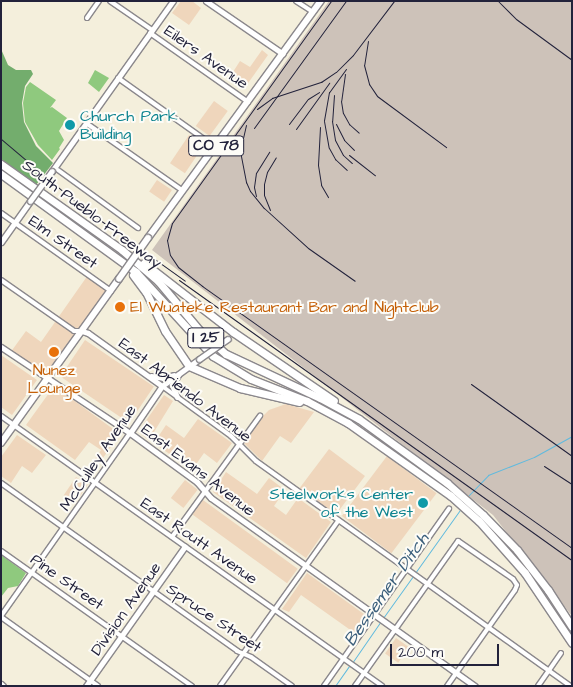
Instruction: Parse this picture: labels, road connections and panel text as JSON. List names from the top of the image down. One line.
{"streets":{"highway":["South Pueblo Freeway","I 25"],"main road":["CO 78"],"street":["Eilers Avenue","Elm Street","East Abriendo Avenue","McCulley Avenue","East Evans Avenue","East Routt Avenue","Pine Street","Division Avenue","Spruce Street"]},"crossings":[["Eilers Avenue","CO 78"],["CO 78","Elm Street"],["CO 78","East Abriendo Avenue"],["CO 78","East Evans Avenue"],["CO 78","East Routt Avenue"],["East Abriendo Avenue","McCulley Avenue"],["McCulley Avenue","East Evans Avenue"],["McCulley Avenue","East Routt Avenue"],["McCulley Avenue","Pine Street"],["McCulley Avenue","Spruce Street"],["East Routt Avenue","Division Avenue"],["Pine Street","Division Avenue"],["Division Avenue","Spruce Street"]],"water":["Bessemer Ditch"],"places":["Church Park Building","El Wuateke Restaurant Bar and Nightclub","Nunez Lounge","Steelworks Center of the West"],"scale_bar":"200 m"}
